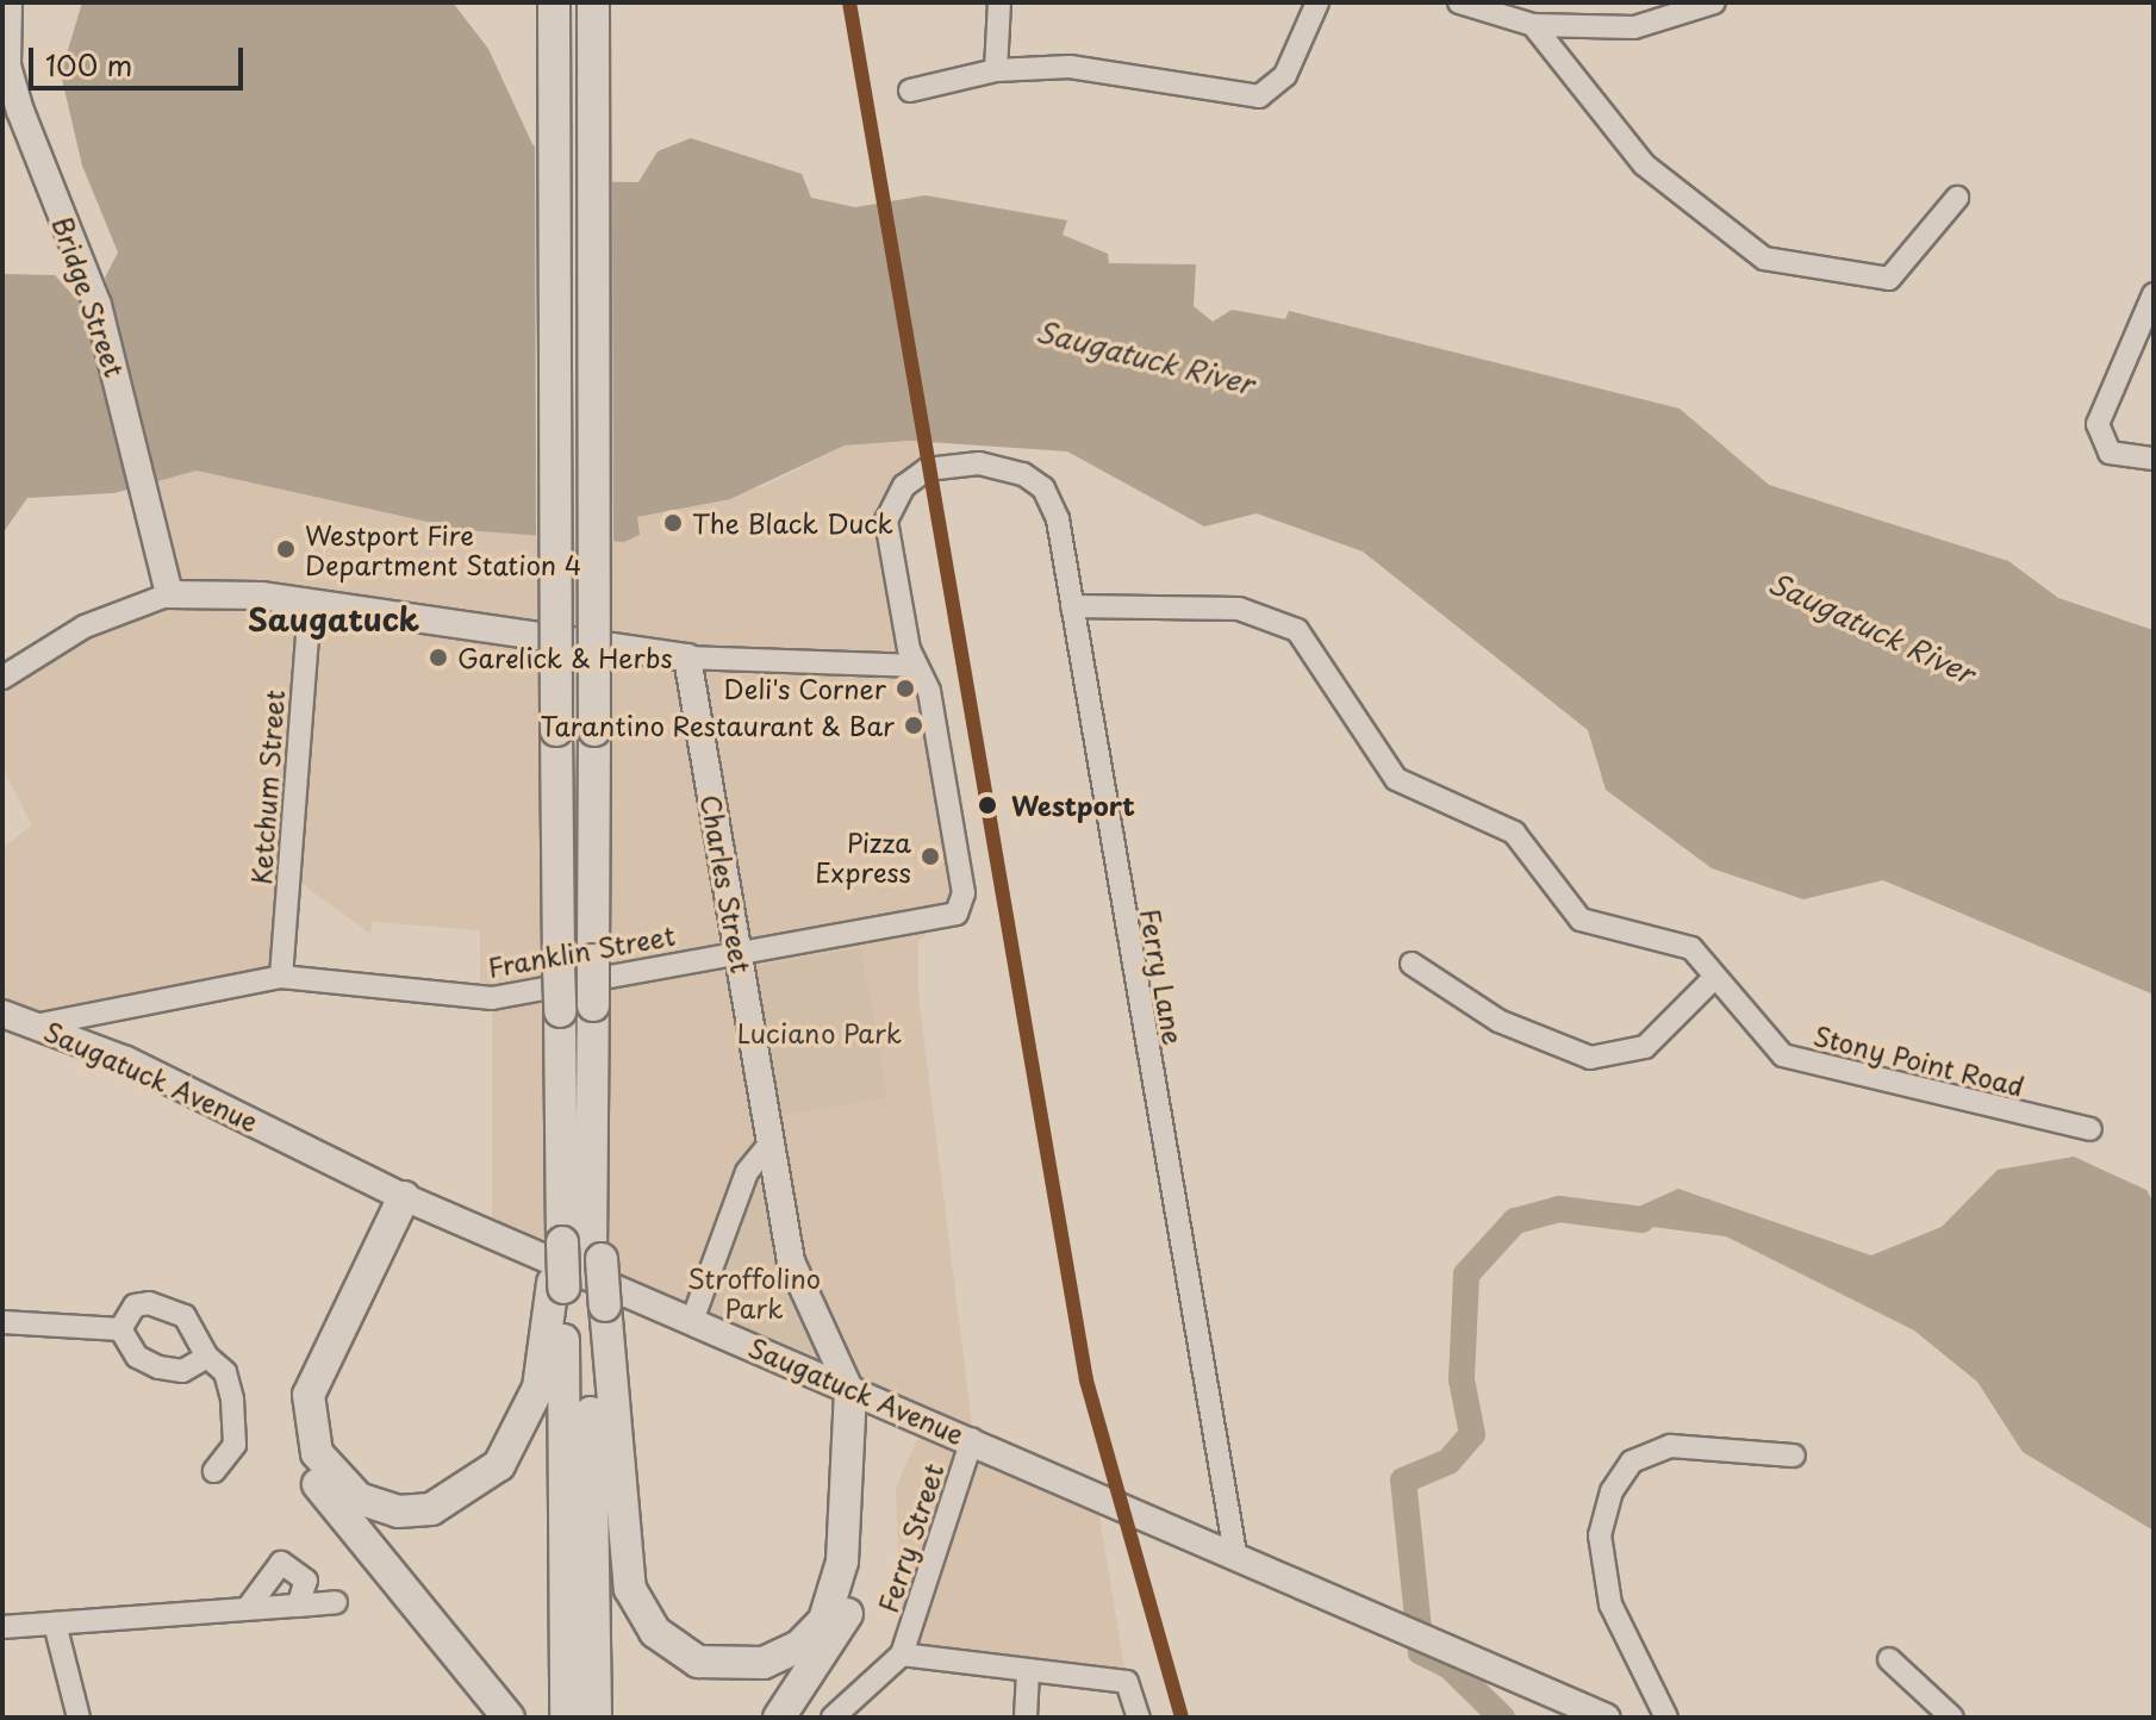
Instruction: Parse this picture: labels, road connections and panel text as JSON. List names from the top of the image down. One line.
{"streets":{"main road":["Bridge Street","Charles Street","Saugatuck Avenue"],"street":["Ketchum Street","Franklin Street","Ferry Lane","Stony Point Road","Ferry Street"]},"crossings":[["Ketchum Street","Franklin Street"],["Charles Street","Franklin Street"],["Charles Street","Saugatuck Avenue"],["Franklin Street","Ferry Lane"],["Franklin Street","Saugatuck Avenue"],["Ferry Lane","Stony Point Road"],["Ferry Lane","Saugatuck Avenue"],["Saugatuck Avenue","Ferry Street"]],"districts":["Saugatuck"],"water":["Saugatuck River"],"parks":["Luciano Park","Stroffolino Park"],"places":["The Black Duck","Westport Fire Department Station 4","Garelick & Herbs","Deli's Corner","Tarantino Restaurant & Bar","Westport","Pizza Express"],"scale_bar":"100 m"}
